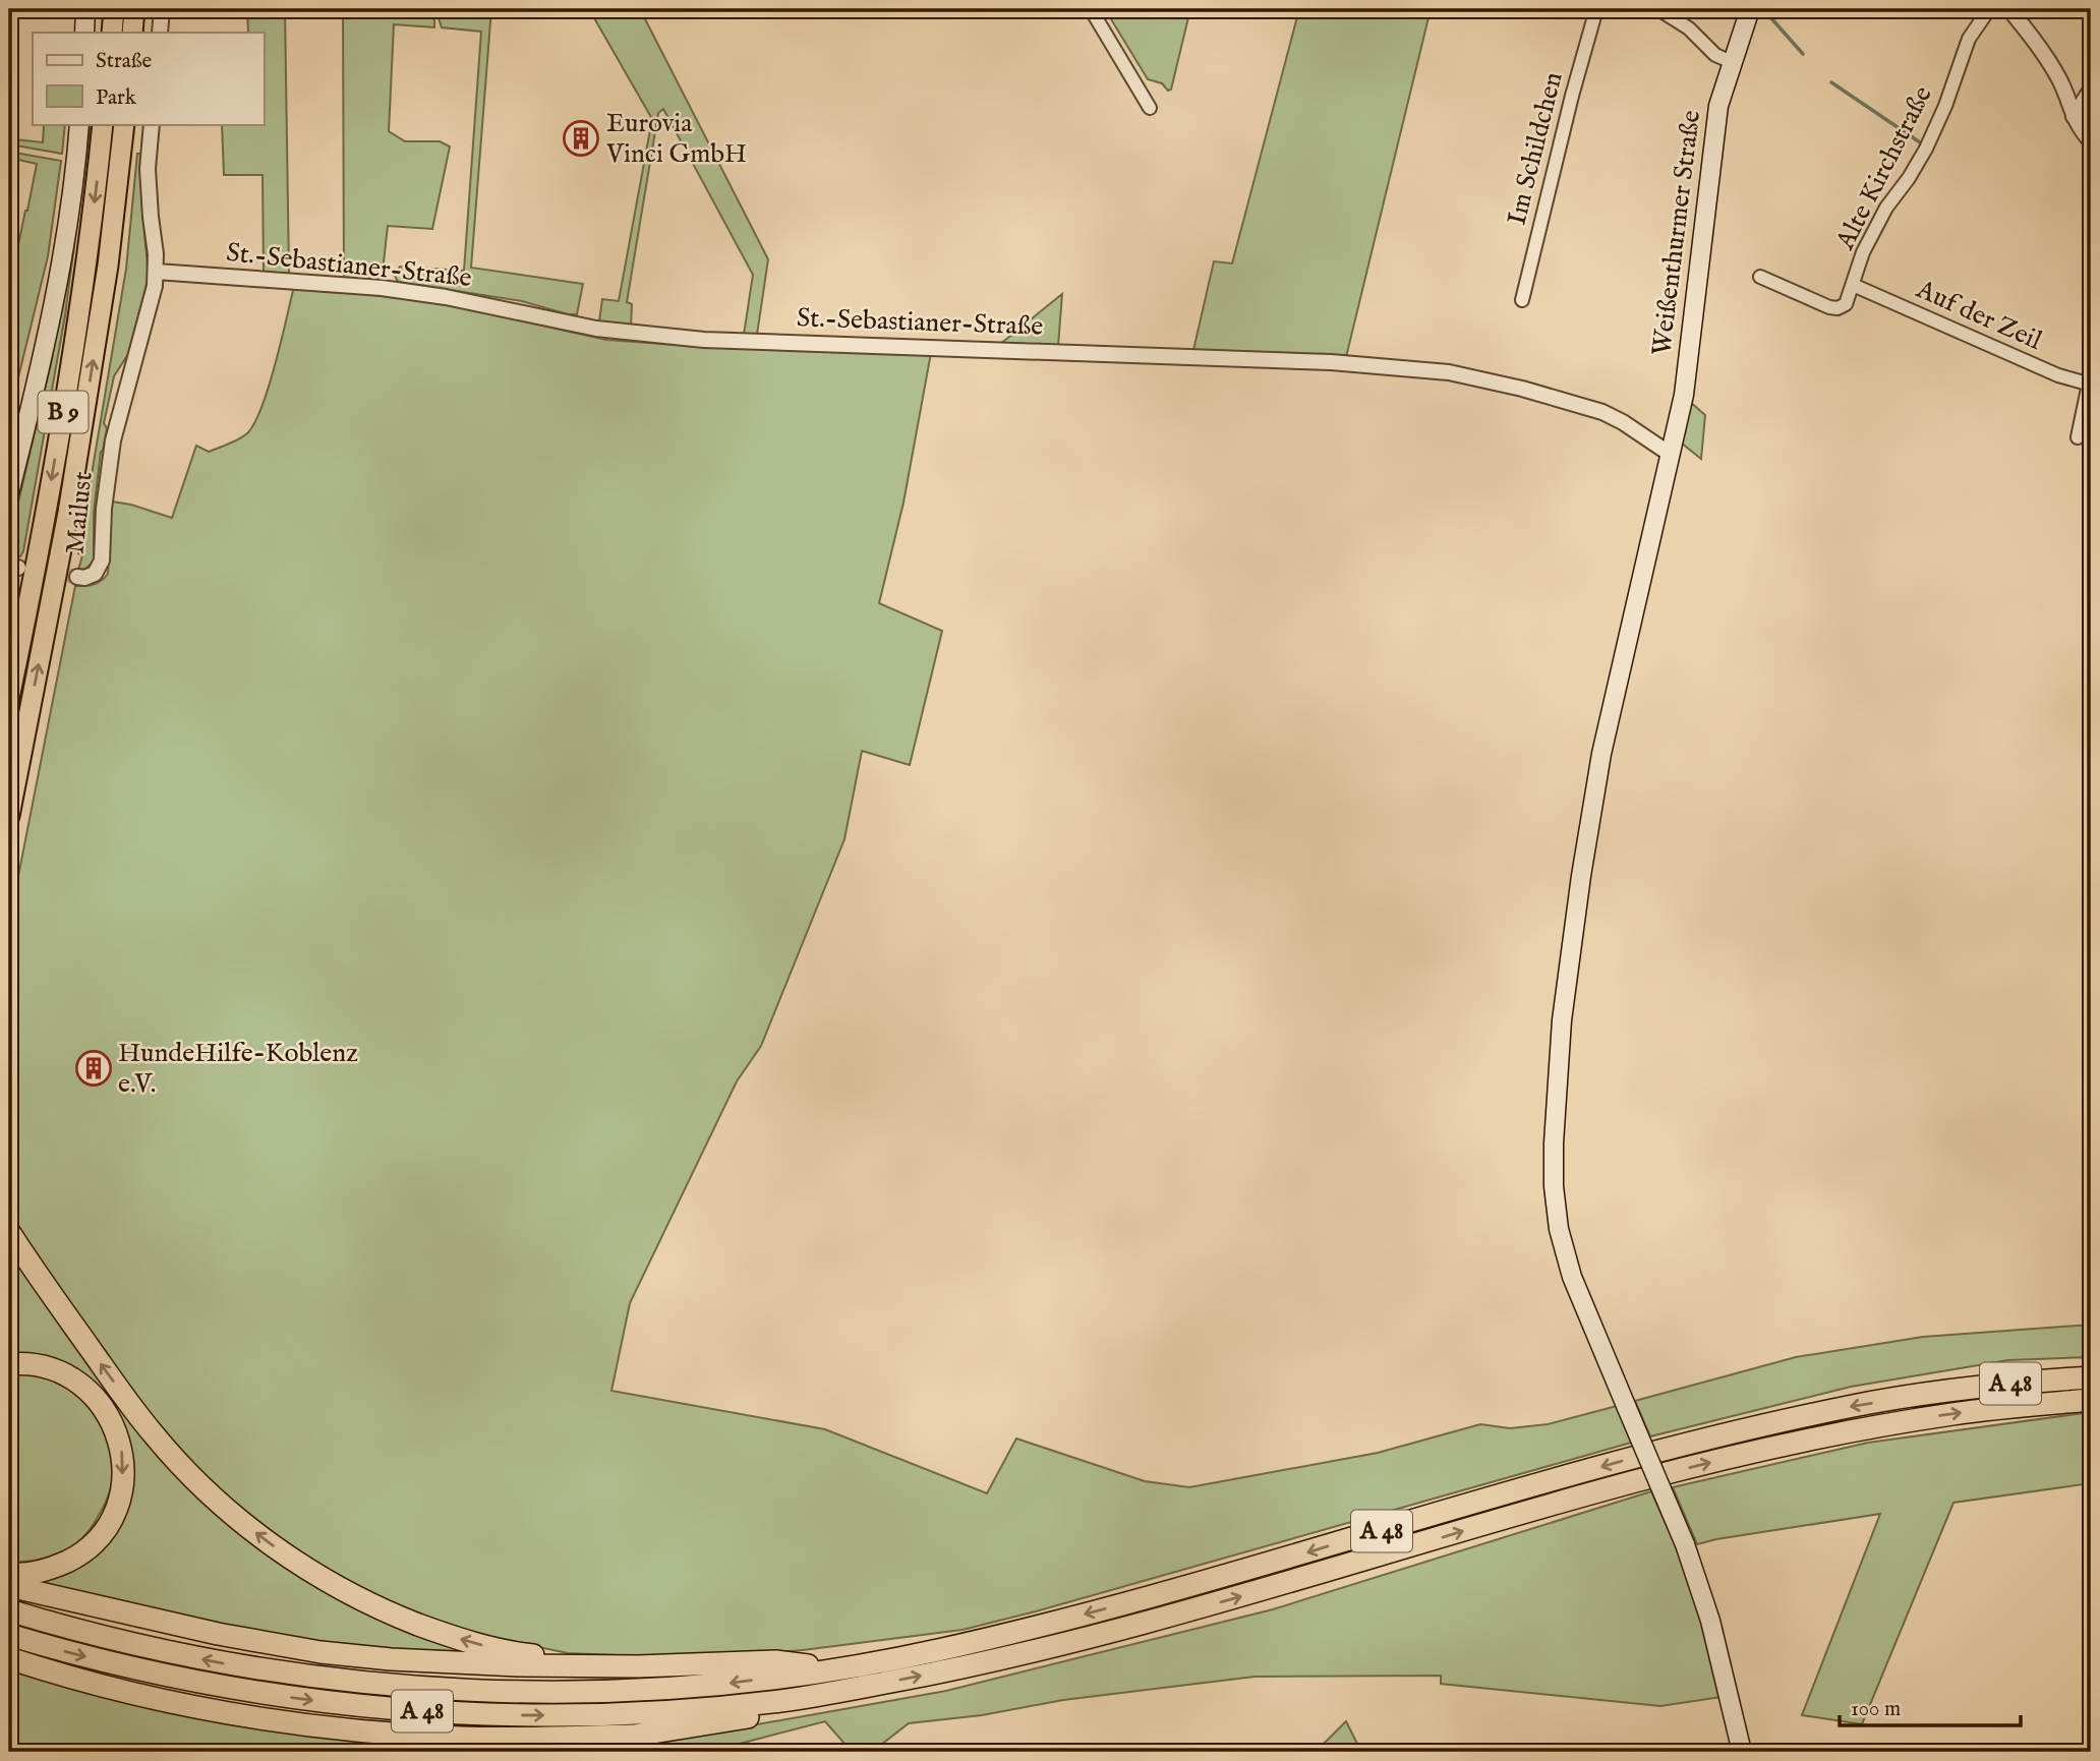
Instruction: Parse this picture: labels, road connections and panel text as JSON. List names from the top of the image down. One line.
{"streets":{"highway":["B 9","A 48"],"main road":["Weißenthurmer Straße"],"street":["Im Schildchen","Alte Kirchstraße","St.-Sebastianer-Straße","Auf der Zeil","Mailust"]},"crossings":[["Alte Kirchstraße","Auf der Zeil"],["Weißenthurmer Straße","St.-Sebastianer-Straße"],["St.-Sebastianer-Straße","Mailust"]],"places":{"building":["Eurovia Vinci GmbH","HundeHilfe-Koblenz e.V."]},"legend":["Straße","Park"],"scale_bar":"100 m"}
